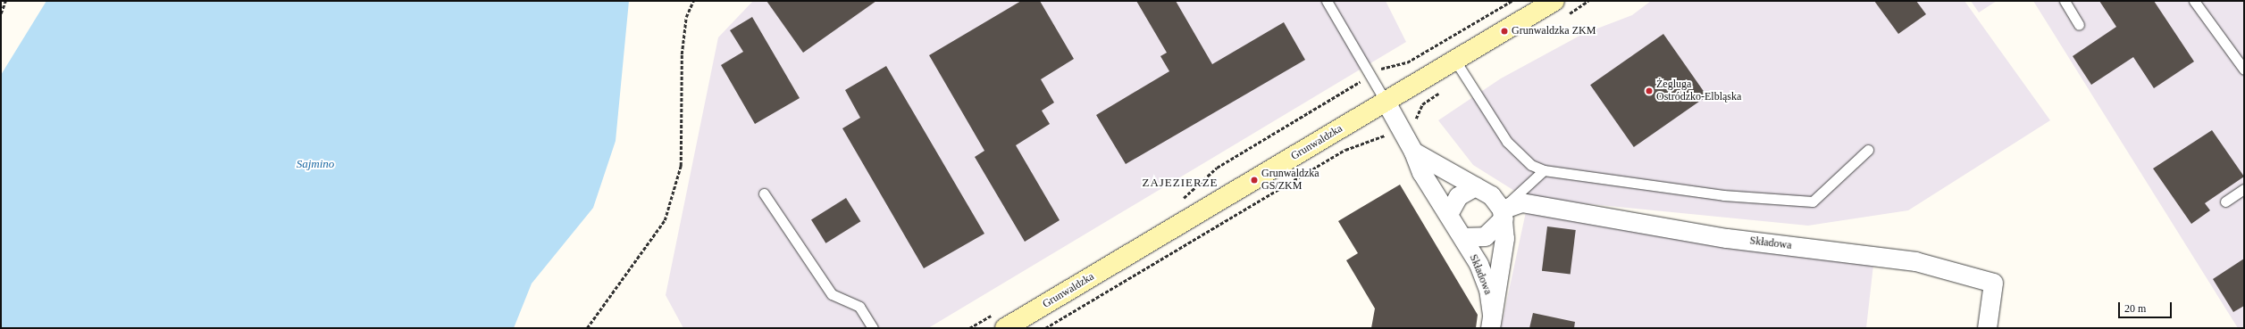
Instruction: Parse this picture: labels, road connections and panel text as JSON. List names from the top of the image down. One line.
{"streets":{"main road":["Grunwaldzka"],"street":["Składowa"]},"crossings":[["Grunwaldzka","Składowa"]],"districts":["ZAJEZIERZE"],"water":["Sajmino"],"places":["Grunwaldzka ZKM","Żegluga Ostródzko-Elbląska","Grunwaldzka GS/ZKM"],"scale_bar":"20 m"}
